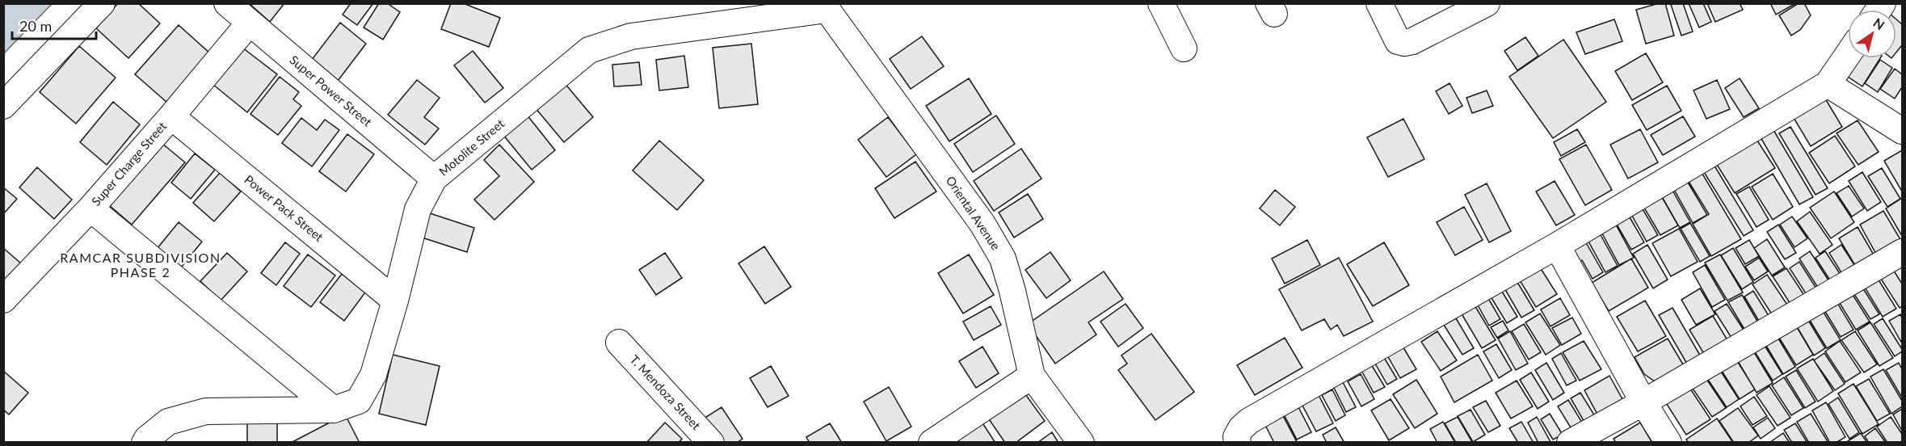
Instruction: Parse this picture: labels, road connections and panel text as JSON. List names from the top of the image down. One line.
{"streets":{"street":["Super Power Street","Motolite Street","Super Charge Street","Power Pack Street","Oriental Avenue","T. Mendoza Street"]},"crossings":[["Super Power Street","Motolite Street"],["Super Power Street","Super Charge Street"],["Motolite Street","Power Pack Street"],["Motolite Street","Oriental Avenue"],["Super Charge Street","Power Pack Street"]],"districts":["RAMCAR SUBDIVISION PHASE 2"],"scale_bar":"20 m","north":"top right"}
